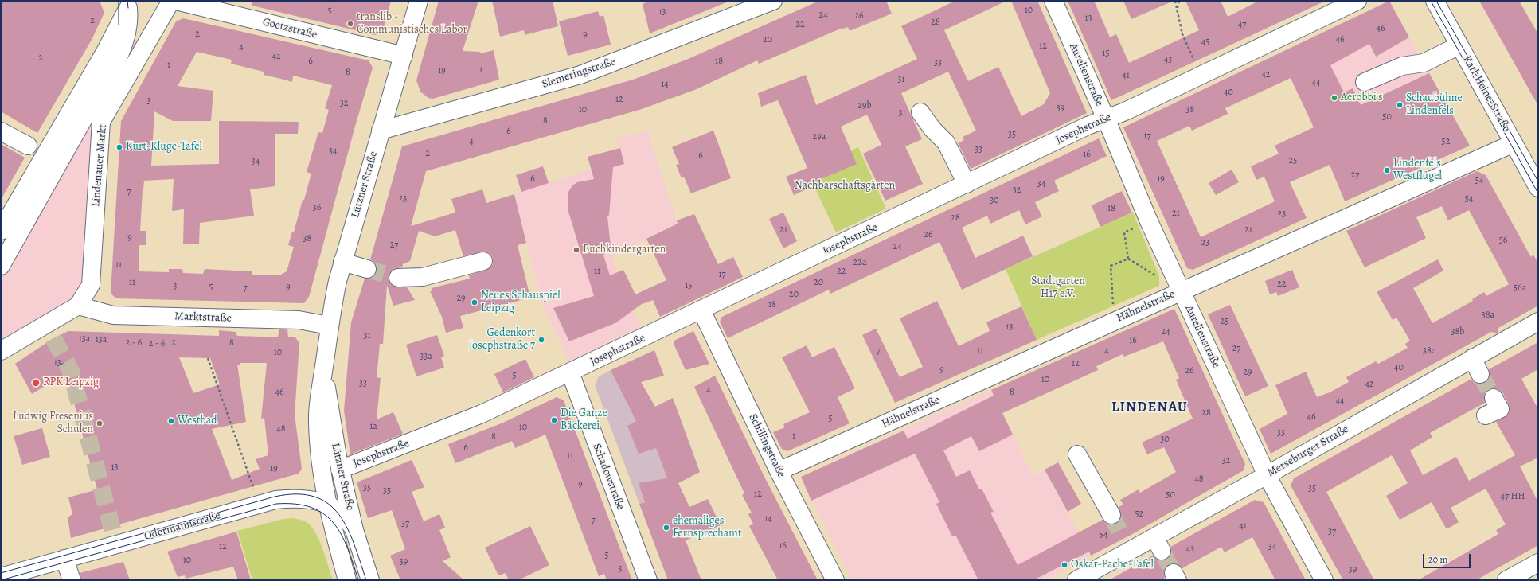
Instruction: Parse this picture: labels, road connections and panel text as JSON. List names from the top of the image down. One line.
{"streets":{"street":["Goetzstraße","Siemeringstraße","Aurelienstraße","Karl-Heine-Straße","Josephstraße","Lindenauer Markt","Lützner Straße","Hähnelstraße","Marktstraße","Schillingstraße","Merseburger Straße","Schadowstraße","Odermannstraße"]},"crossings":[["Goetzstraße","Lützner Straße"],["Siemeringstraße","Lützner Straße"],["Aurelienstraße","Josephstraße"],["Aurelienstraße","Hähnelstraße"],["Aurelienstraße","Merseburger Straße"],["Karl-Heine-Straße","Hähnelstraße"],["Josephstraße","Lützner Straße"],["Josephstraße","Schillingstraße"],["Josephstraße","Schadowstraße"],["Lindenauer Markt","Marktstraße"],["Lützner Straße","Marktstraße"],["Lützner Straße","Odermannstraße"],["Hähnelstraße","Schillingstraße"]],"districts":["LINDENAU"],"parks":["Nachbarschaftsgärten","Stadtgarten H17 e.V."],"places":["translib - Communistisches Labor","Aerobbi's","Schaubühne Lindenfels","Kurt-Kluge-Tafel","Lindenfels Westflügel","Buchkindergarten","Neues Schauspiel Leipzig","Gedenkort Josephstraße 7","RPK Leipzig","Die Ganze Bäckerei","Westbad","Ludwig Fresenius Schulen","ehemaliges Fernsprechamt","Oskar-Pache-Tafel"],"house_numbers":["10","5","13","24","26","13","2","28","22","47","46","2","9","20","46","45","12","4","15","4a","2","43","6","18","33","1","1","19","8","42","41","31","44","14","40","12","3","32","29b","39","10","38","31","50","8","6","35","17","29a","4","52","33","34","2","16","16","25","34","27","6","19","54","34","32","7","23","54","30","36","18","21","23","28","21","21","26","9","38","56","23","27","24","22a","11","11","22","17","11","20","22","15","3","5","9","7","56a","20","29","18","38a","25","13","24","38b","31","13a","13a","16","2 - 6","2","8","2 - 6","27","7","11","14","38c","10","33a","13a","12","40","9","26","29","5","10","33","42","4","46","8","44","28","46","5","1a","10","48","33","1","8","30","6","11","32","13","19","48","9","35","35","35","12","50","47 HH","52","14","7","37","41","37","54","16","12","34","43","5","10","39","3","39"],"scale_bar":"20 m"}
